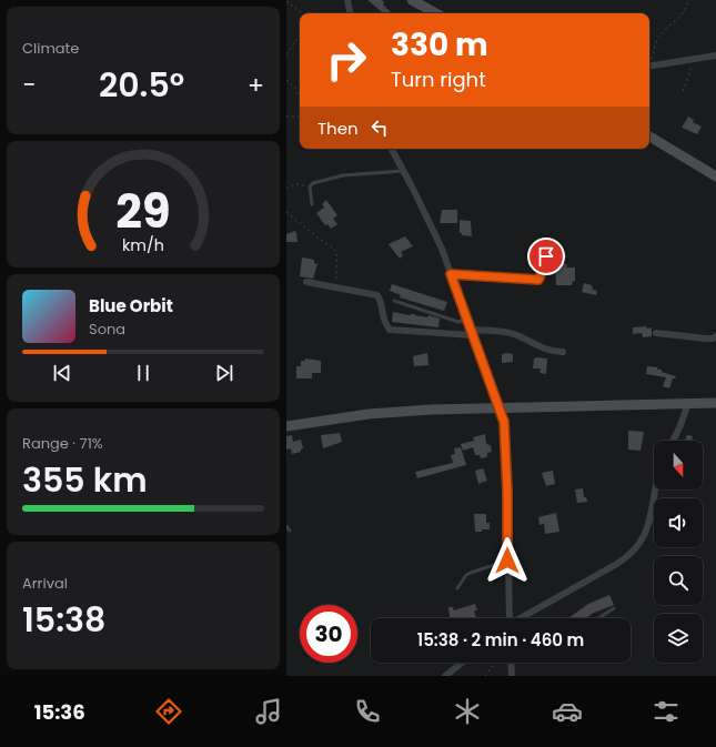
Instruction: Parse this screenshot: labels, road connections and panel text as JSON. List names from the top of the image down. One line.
{"north":"bottom","page":{"tile":["Climate",["Range · 71%","355 km"],["Arrival","15:38"]],"turn":["330 m","Turn right"],"heat":["−","20.5°","+"],"then":"Then","song":["Blue Orbit","Sona"],"limit":"30","trip":"15:38 · 2 min · 460 m","tabs":"15:36","gauge":["29","km/h"]}}
